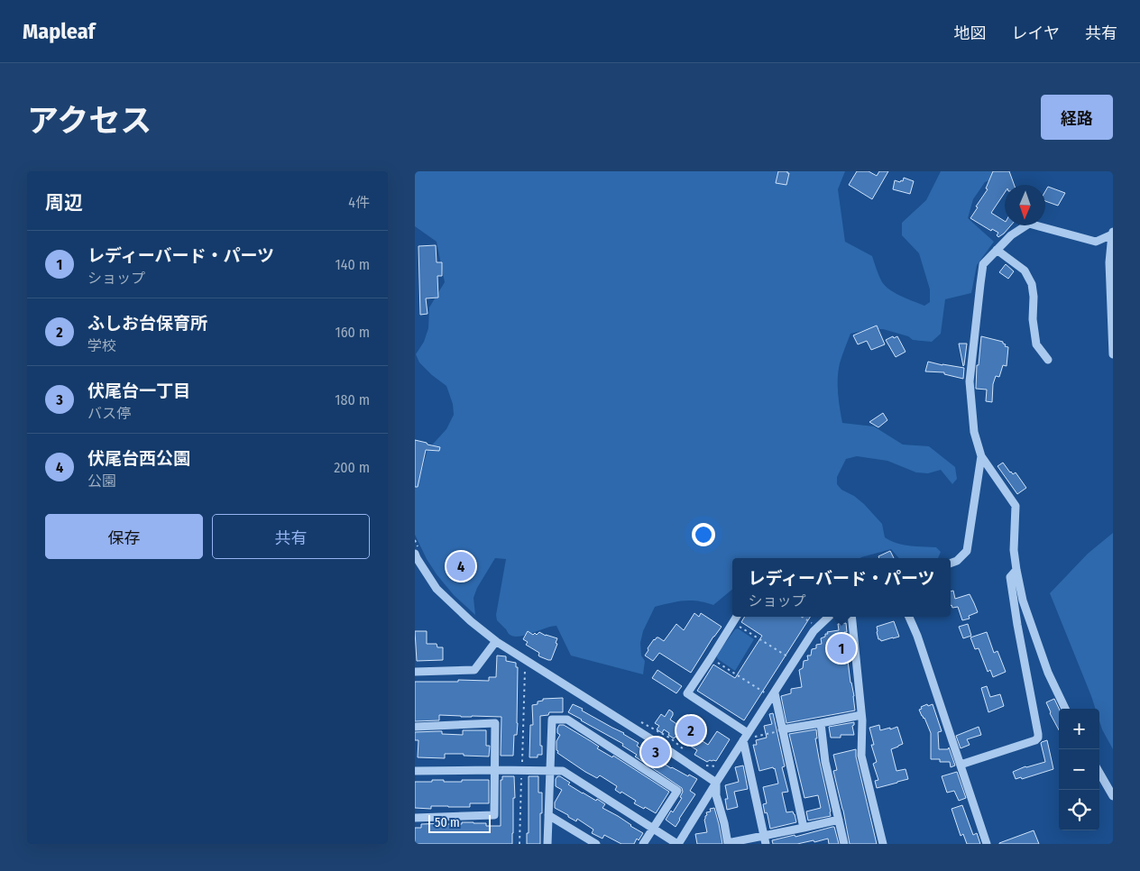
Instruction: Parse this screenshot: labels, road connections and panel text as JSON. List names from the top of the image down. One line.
{"scale_bar":"50 m","north":"bottom","page":{"header":"Mapleaf","nav":["地図","レイヤ","共有"],"title":"アクセス","buttons":["経路",["保存","共有"]],"heading":["周辺","4件"],"list":[{"mark":"1","name":"レディーバード・パーツ","note":"ショップ","value":"140 m"},{"mark":"2","name":"ふしお台保育所","note":"学校","value":"160 m"},{"mark":"3","name":"伏尾台一丁目","note":"バス停","value":"180 m"},{"mark":"4","name":"伏尾台⻄公園","note":"公園","value":"200 m"}],"pins":["4","1","2","3"],"popup":["レディーバード・パーツ","ショップ"],"map_buttons":["+","−"],"scale":"50 m"}}
